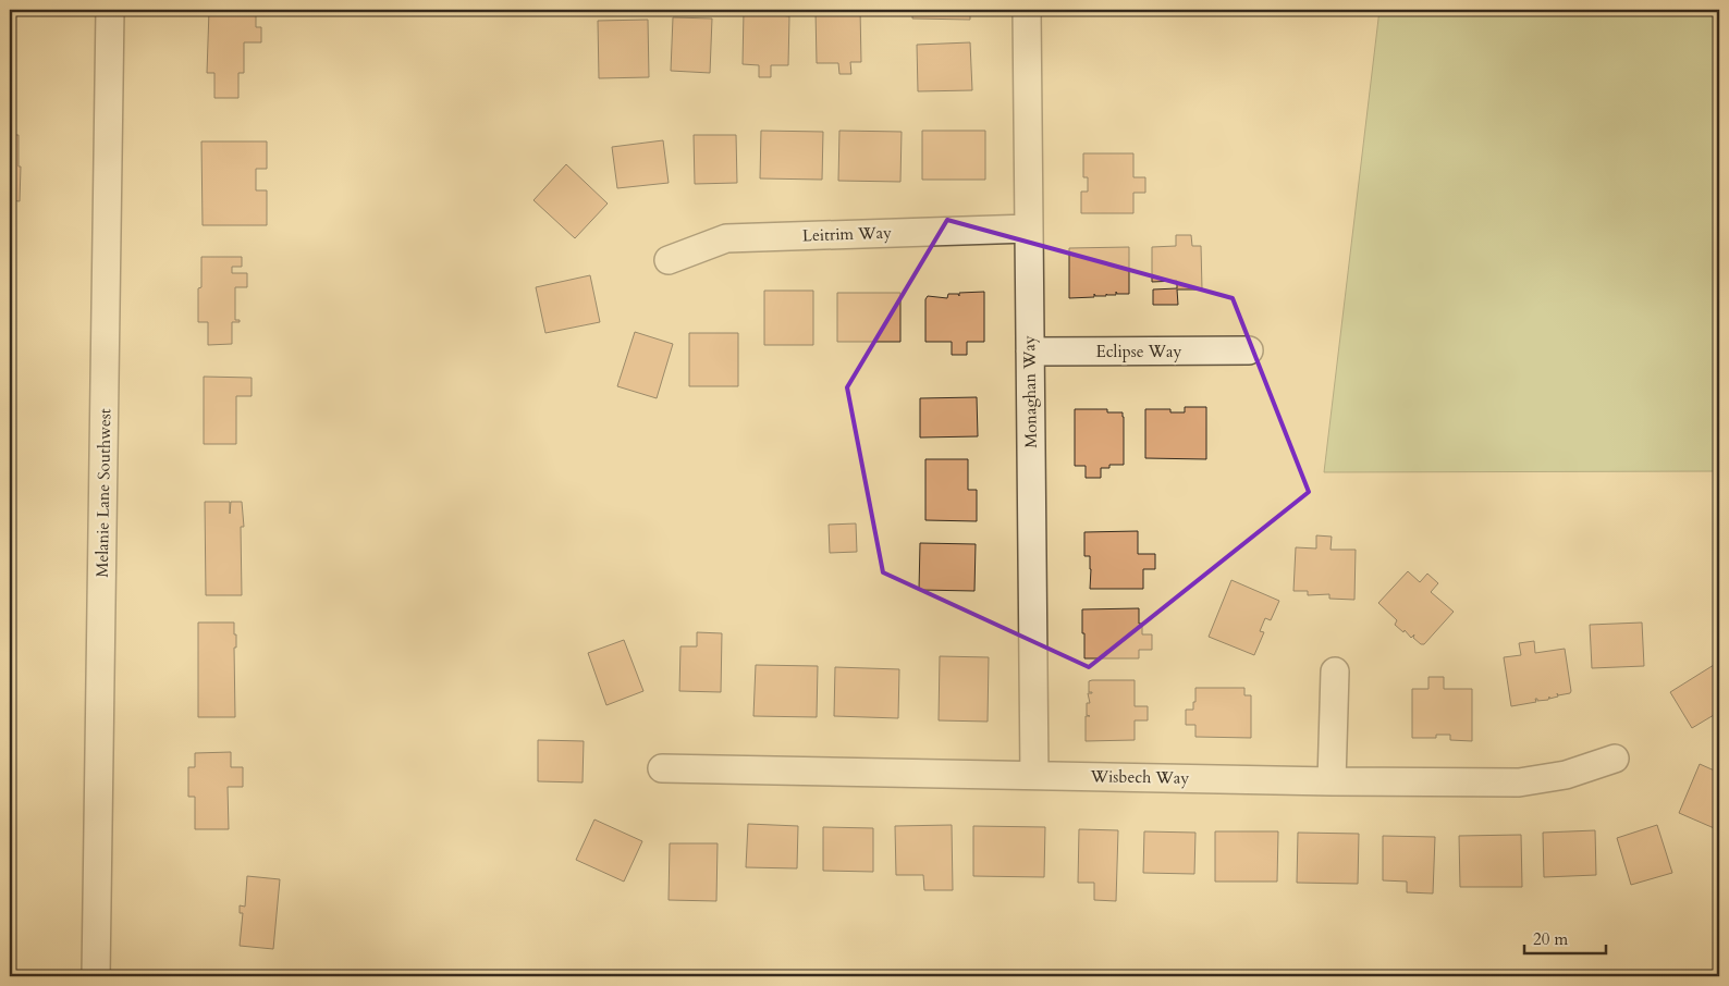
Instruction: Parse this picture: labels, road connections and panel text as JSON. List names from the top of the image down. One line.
{"streets":{"street":["Leitrim Way","Eclipse Way","Monaghan Way","Melanie Lane Southwest","Wisbech Way"]},"crossings":[["Leitrim Way","Monaghan Way"],["Eclipse Way","Monaghan Way"],["Monaghan Way","Wisbech Way"]],"scale_bar":"20 m"}
